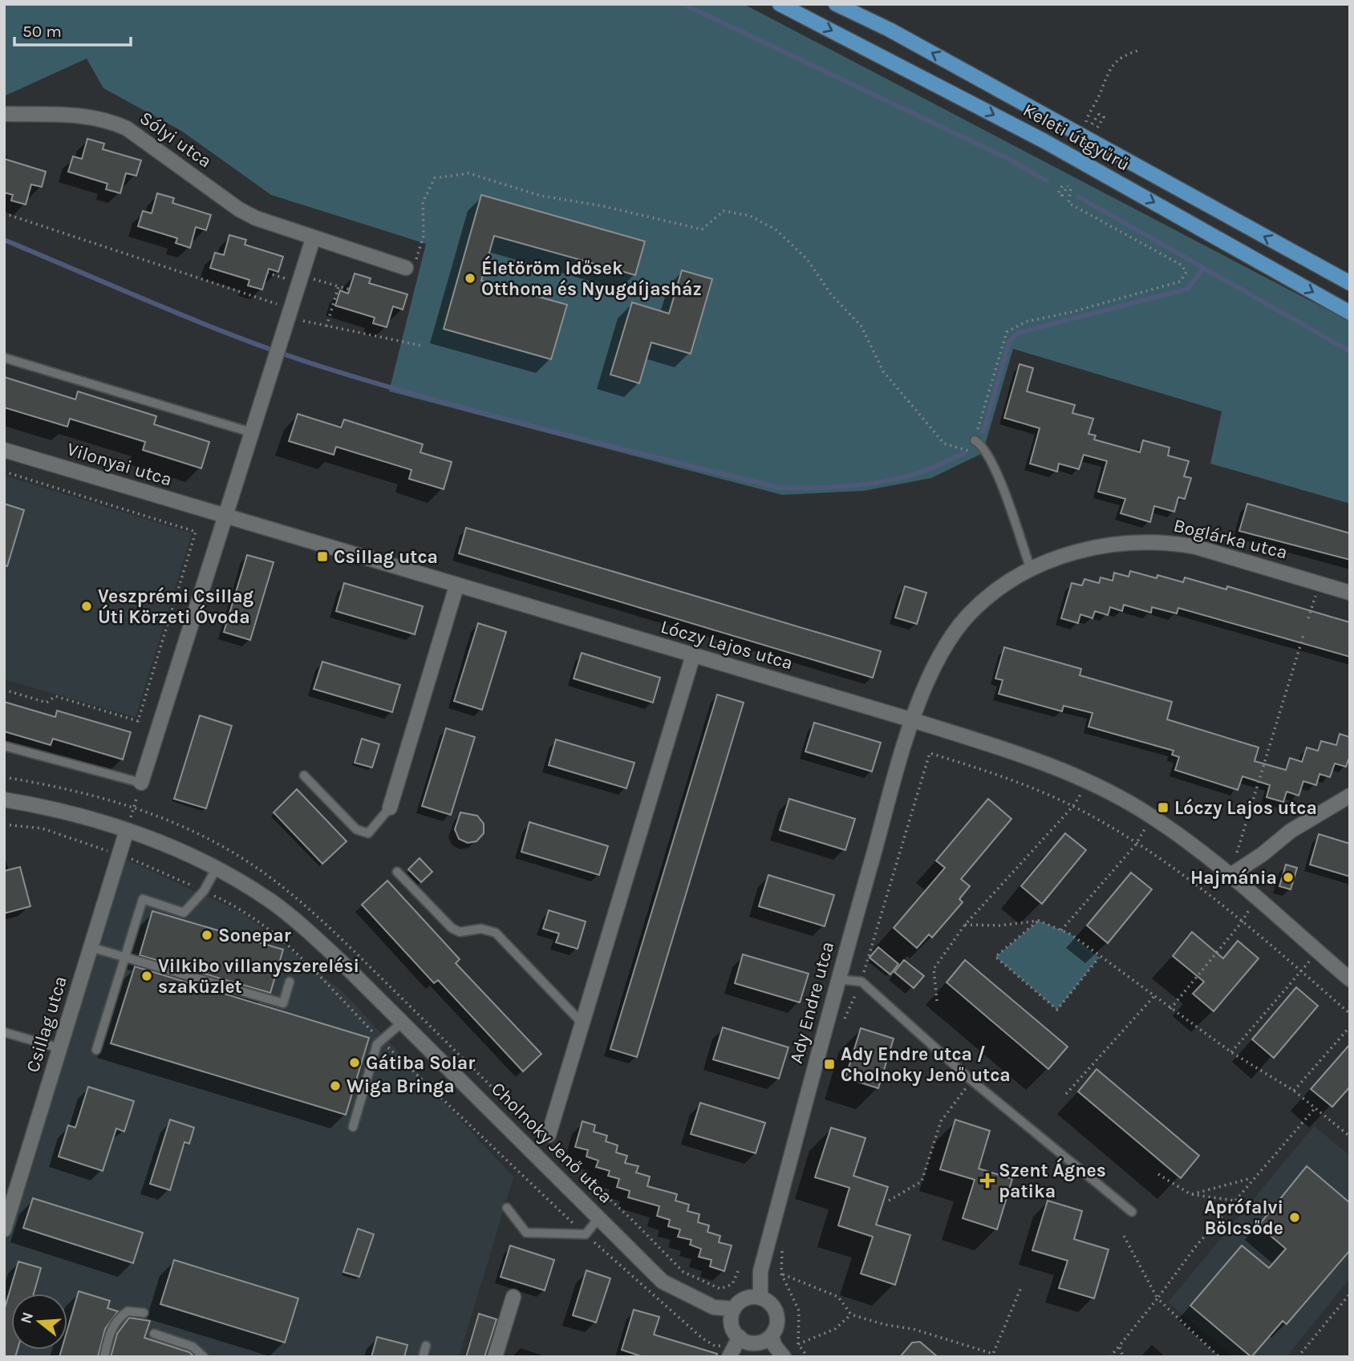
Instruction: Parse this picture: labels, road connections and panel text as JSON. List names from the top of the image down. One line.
{"streets":{"main road":["Keleti útgyűrű"],"street":["Sólyi utca","Vilonyai utca","Boglárka utca","Lóczy Lajos utca","Ady Endre utca","Csillag utca","Cholnoky Jenő utca"]},"crossings":[["Vilonyai utca","Lóczy Lajos utca"],["Boglárka utca","Lóczy Lajos utca"],["Boglárka utca","Ady Endre utca"],["Lóczy Lajos utca","Ady Endre utca"],["Lóczy Lajos utca","Cholnoky Jenő utca"],["Ady Endre utca","Cholnoky Jenő utca"],["Csillag utca","Cholnoky Jenő utca"]],"places":{"other":["Életöröm Idősek Otthona és Nyugdíjasház","Veszprémi Csillag Úti Körzeti Óvoda","Hajmánia","Sonepar","Vilkibo villanyszerelési szaküzlet","Gátiba Solar","Wiga Bringa","Aprófalvi Bölcsőde"],"transit":["Csillag utca","Lóczy Lajos utca","Ady Endre utca / Cholnoky Jenő utca"],"health":["Szent Ágnes patika"]},"scale_bar":"50 m","north":"left"}
